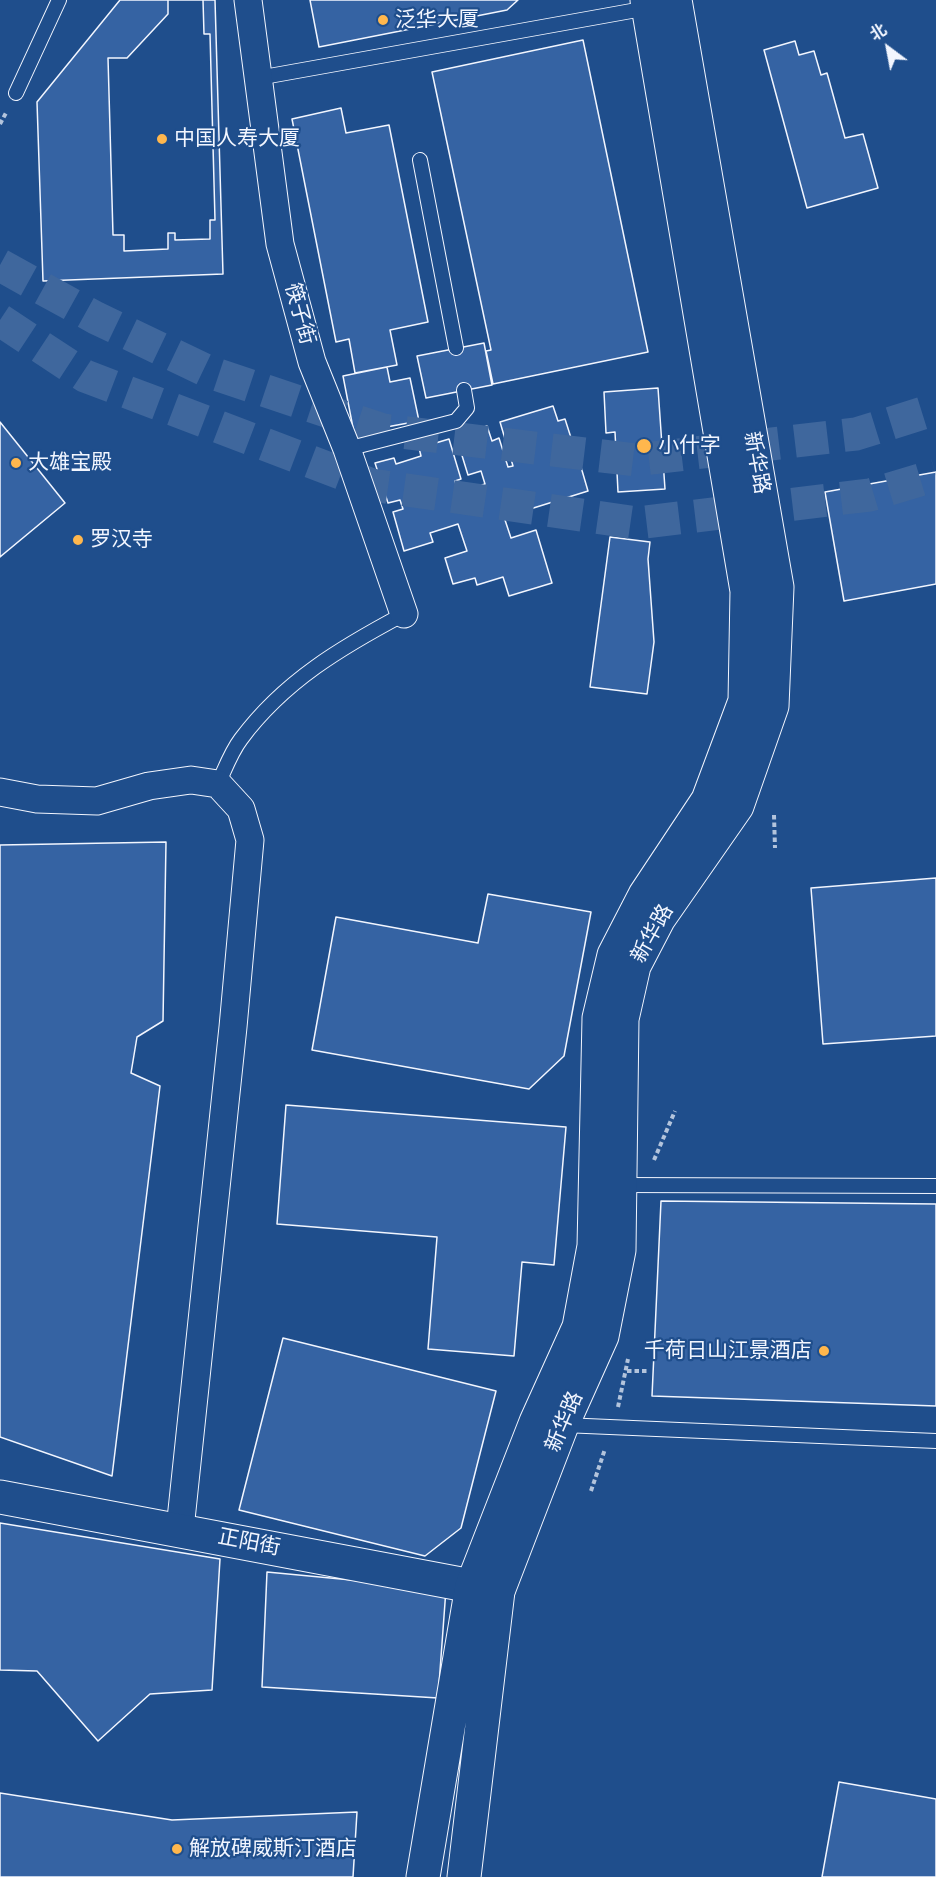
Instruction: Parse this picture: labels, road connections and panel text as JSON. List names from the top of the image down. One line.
{"streets":{"main road":["新华路","正阳街"],"street":["筷子街"]},"crossings":[["新华路","正阳街"]],"places":["泛华大厦","中国人寿大厦","小什字","大雄宝殿","罗汉寺","千荷日山江景酒店","解放碑威斯汀酒店"],"north":"top left"}
